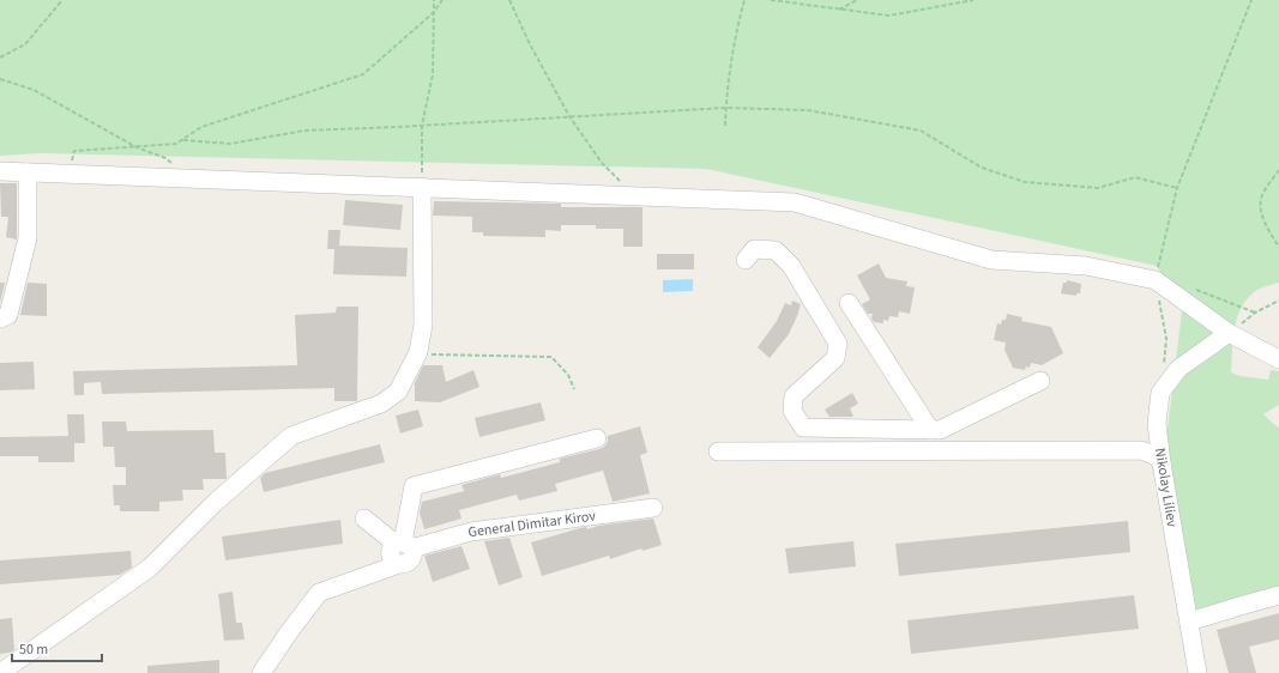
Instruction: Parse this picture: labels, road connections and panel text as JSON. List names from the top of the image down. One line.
{"streets":{"street":["Nikolay Liliev","General Dimitar Kirov"]},"scale_bar":"50 m"}
